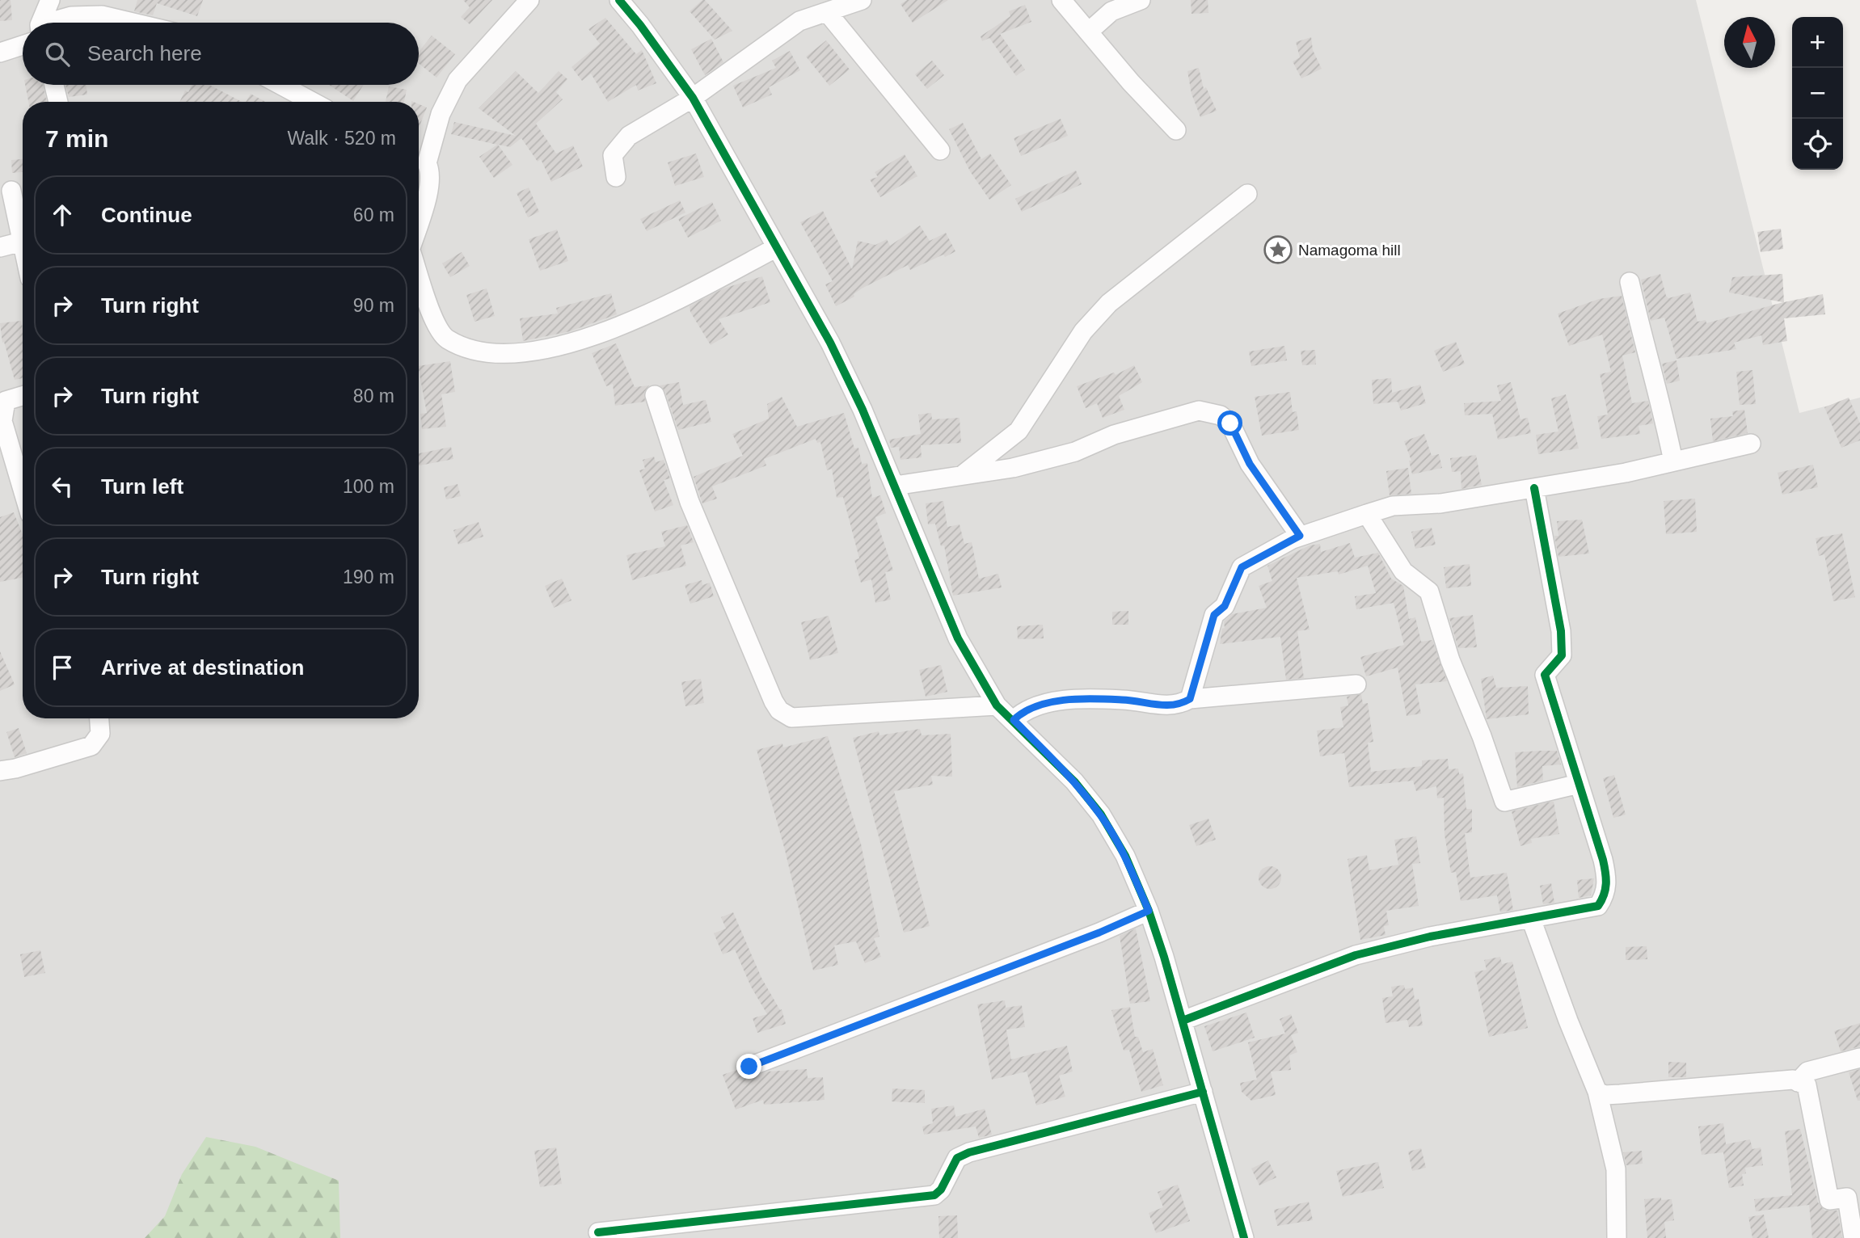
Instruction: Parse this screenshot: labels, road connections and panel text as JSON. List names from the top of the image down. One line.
{"places":{"place":["Namagoma hill"]},"north":"top","page":{"map_buttons":["+","−"],"search":"Search here","heading":["7 min","Walk · 520 m"],"list":[["Continue","60 m"],["Turn right","90 m"],["Turn right","80 m"],["Turn left","100 m"],["Turn right","190 m"],"Arrive at destination"]}}
